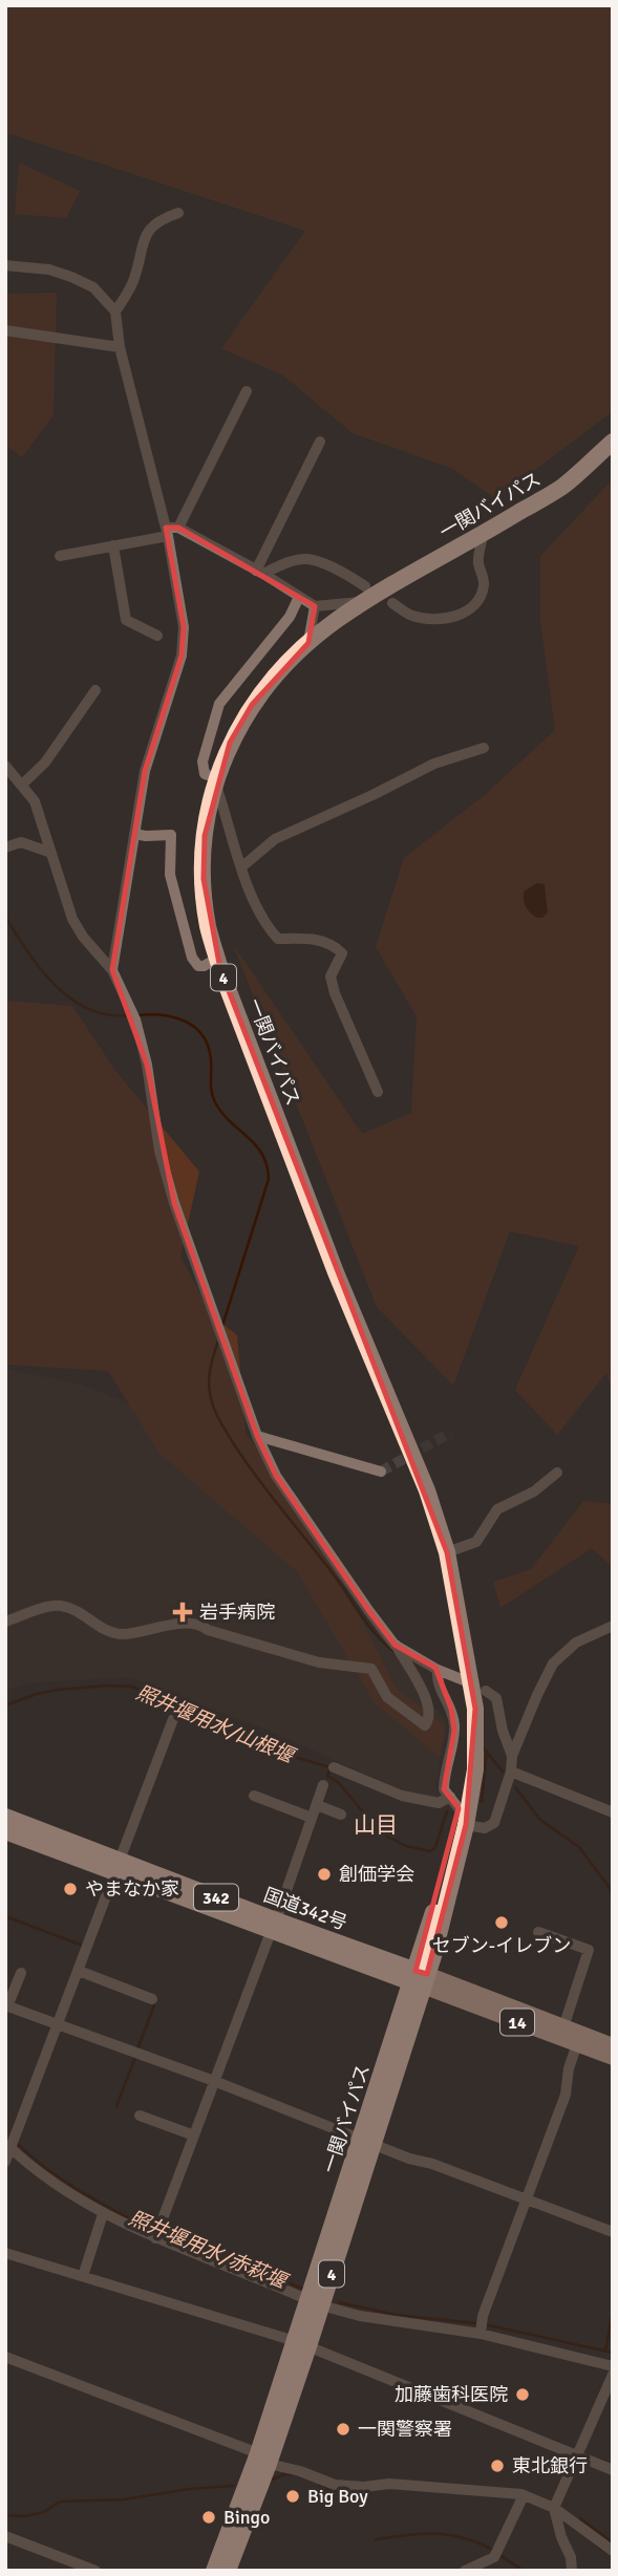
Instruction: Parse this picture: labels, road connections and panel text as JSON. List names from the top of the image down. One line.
{"streets":{"highway":["一関バイパス","4","342","国道342号"],"main road":["14"]},"crossings":[["一関バイパス","国道342号"],["一関バイパス","14"],["国道342号","14"]],"districts":["山目"],"water":["照井堰用水/山根堰","照井堰用水/赤萩堰"],"places":{"health":["岩手病院"],"other":["創価学会","やまなか家","セブン-イレブン","加藤歯科医院","一関警察署","東北銀行","Big Boy","Bingo"]}}
